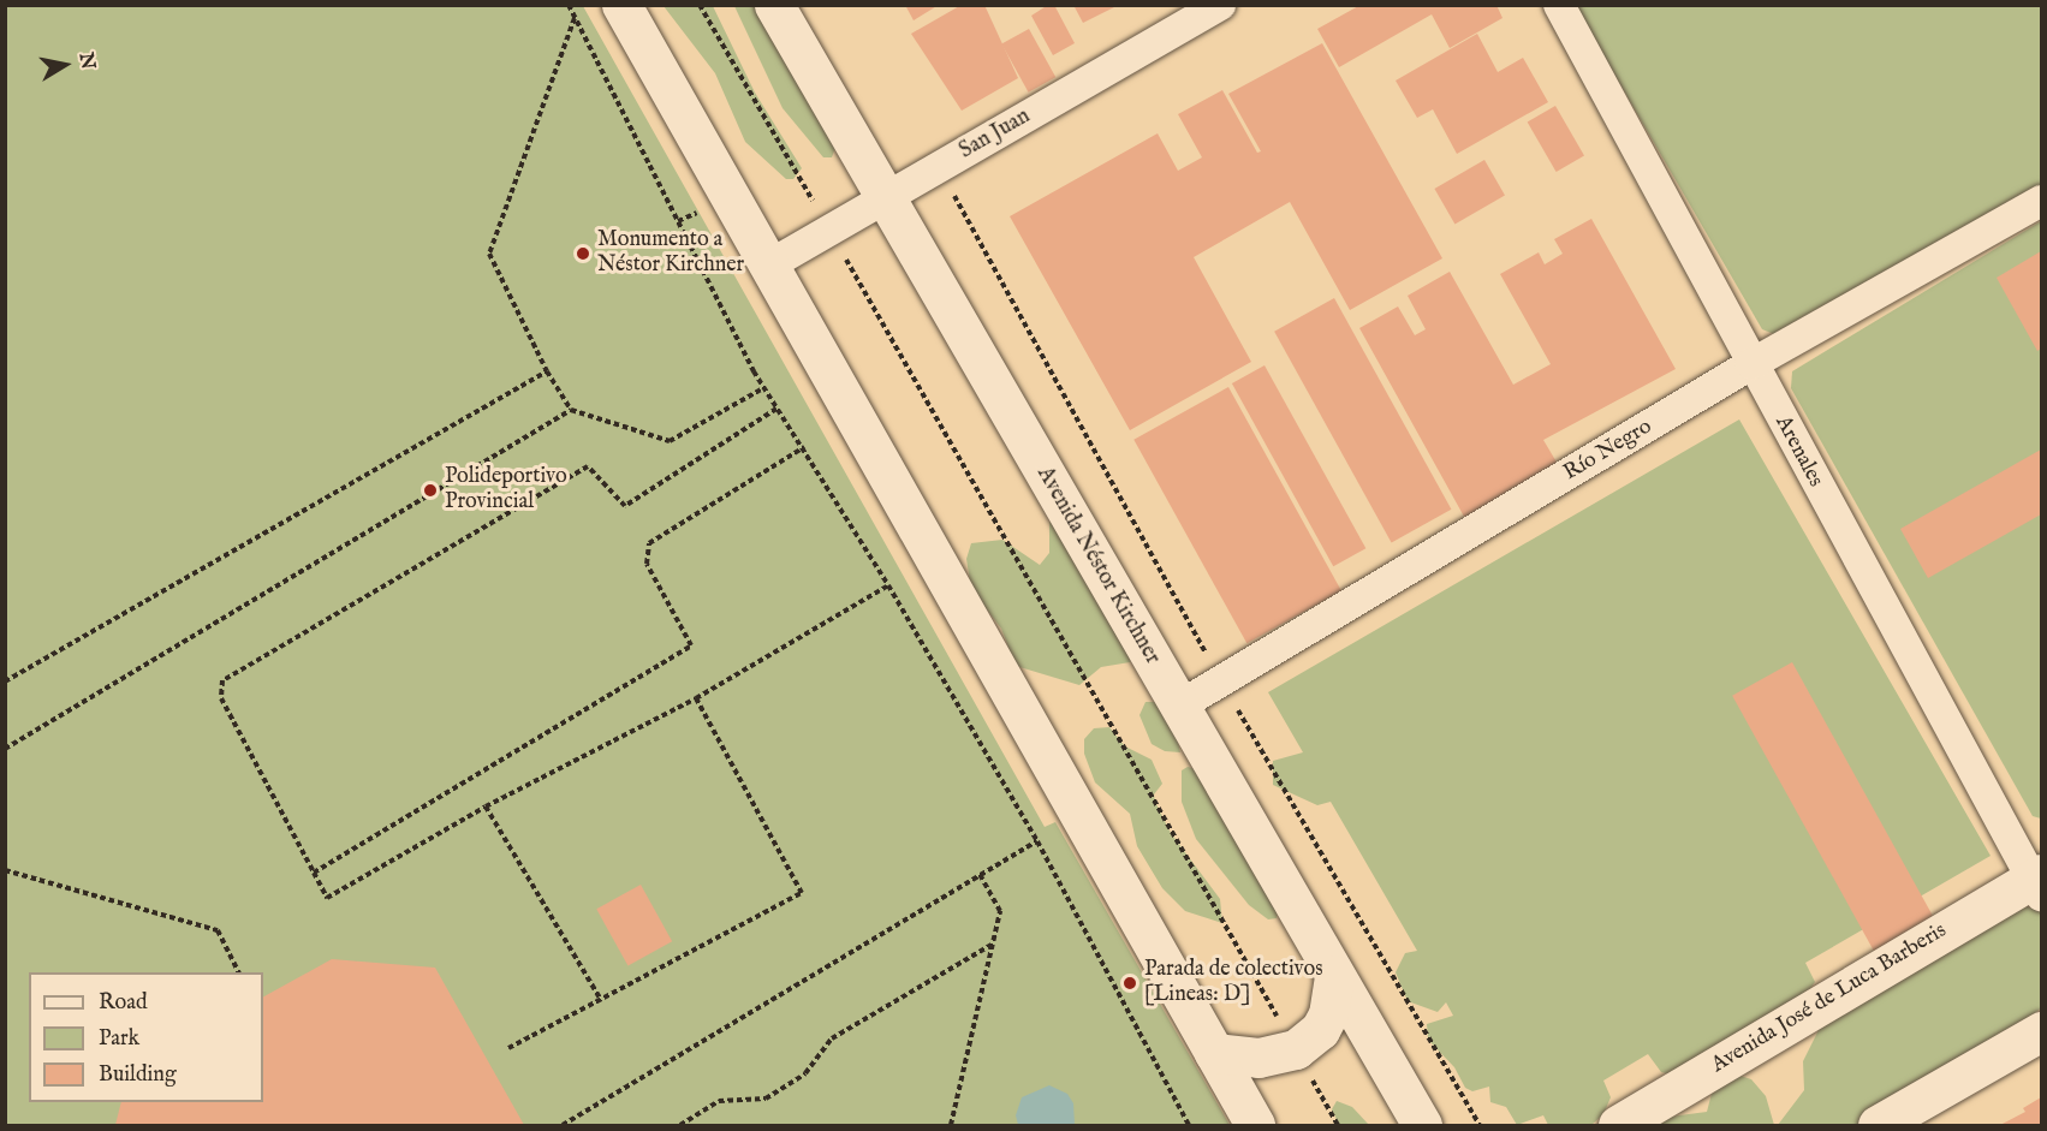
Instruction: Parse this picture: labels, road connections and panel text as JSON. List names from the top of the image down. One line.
{"streets":{"main road":["Avenida Néstor Kirchner","Avenida José de Luca Barberis"],"street":["San Juan","Río Negro","Arenales"]},"crossings":[["San Juan","Avenida Néstor Kirchner"],["Río Negro","Arenales"],["Río Negro","Avenida Néstor Kirchner"],["Arenales","Avenida José de Luca Barberis"]],"places":["Monumento a Néstor Kirchner","Polideportivo Provincial","Parada de colectivos [Lineas: D]"],"legend":["Road","Park","Building"],"north":"right"}
